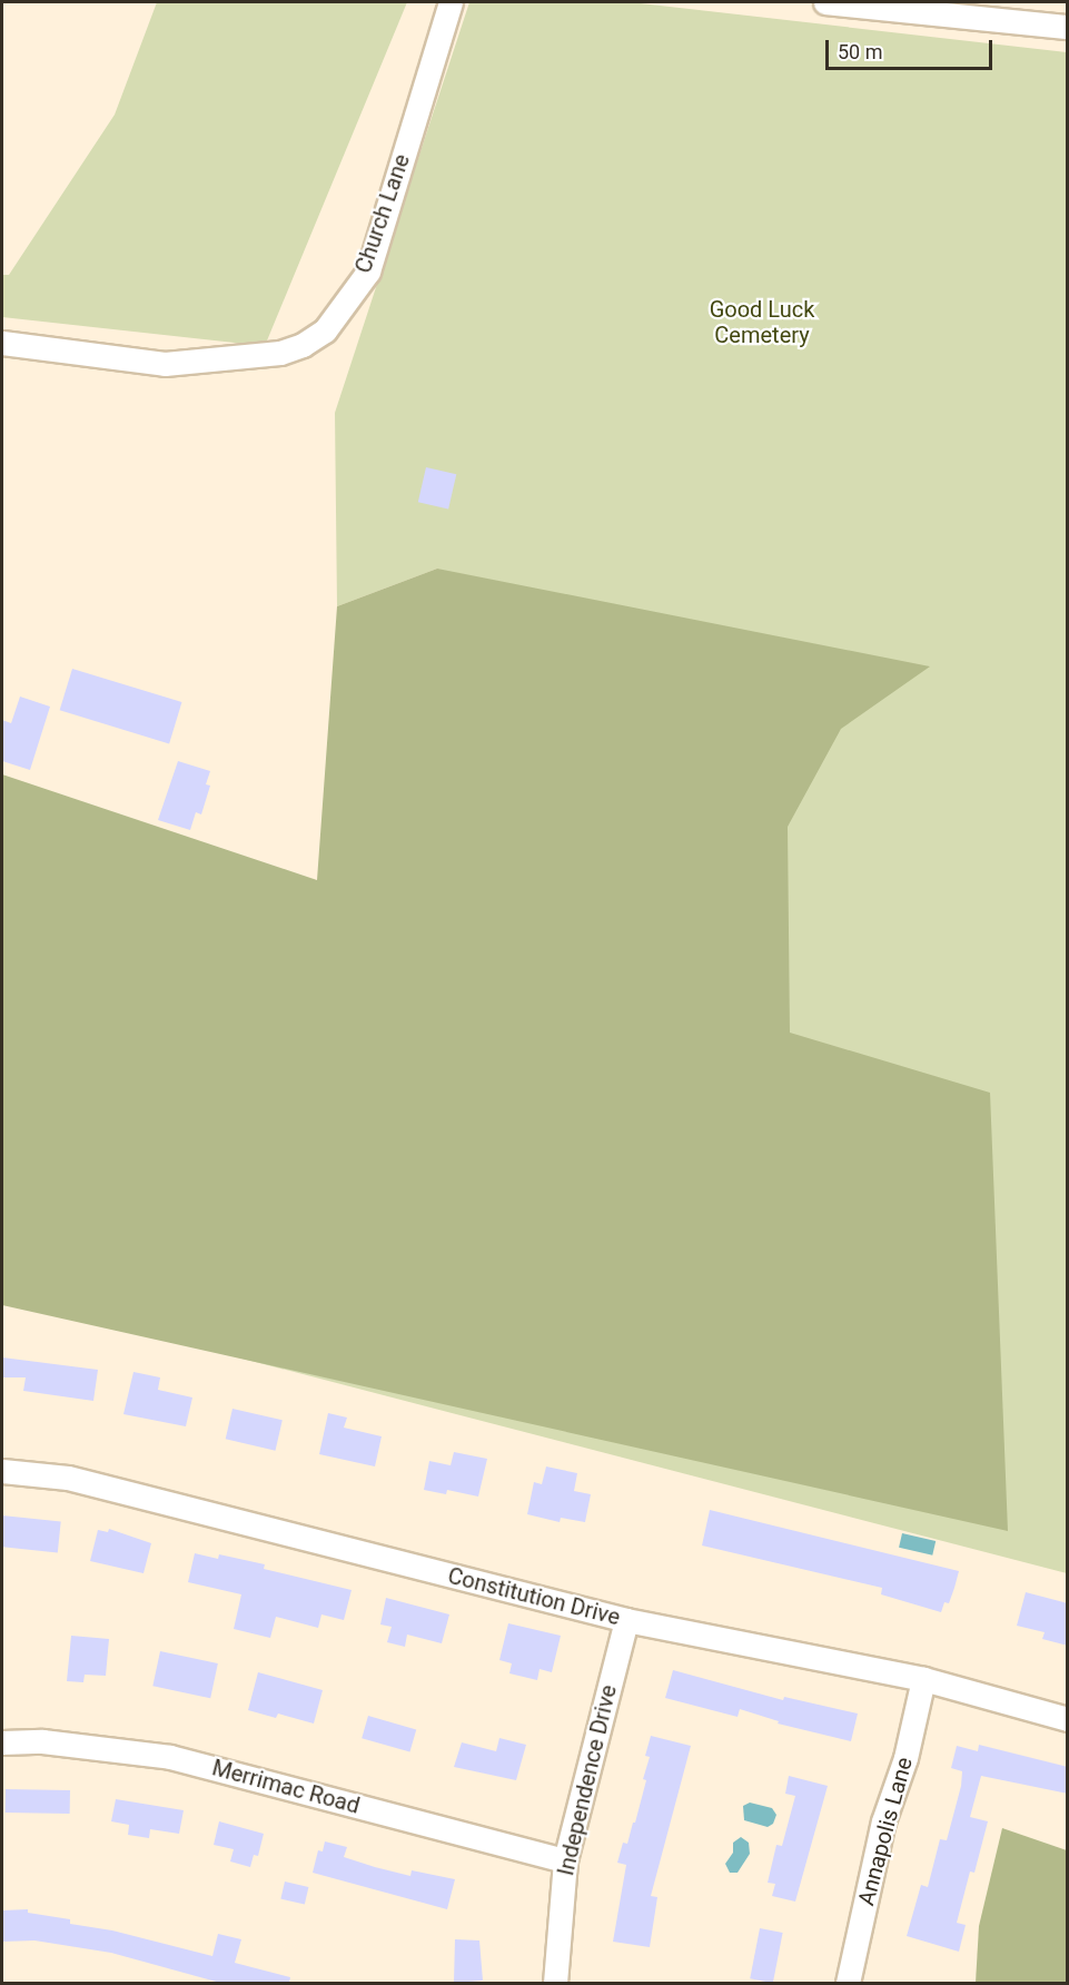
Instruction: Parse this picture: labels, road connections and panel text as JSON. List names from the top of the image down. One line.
{"streets":{"street":["Church Lane","Constitution Drive","Independence Drive","Merrimac Road","Annapolis Lane"]},"crossings":[["Constitution Drive","Independence Drive"],["Constitution Drive","Annapolis Lane"],["Independence Drive","Merrimac Road"]],"parks":["Good Luck Cemetery"],"scale_bar":"50 m"}
